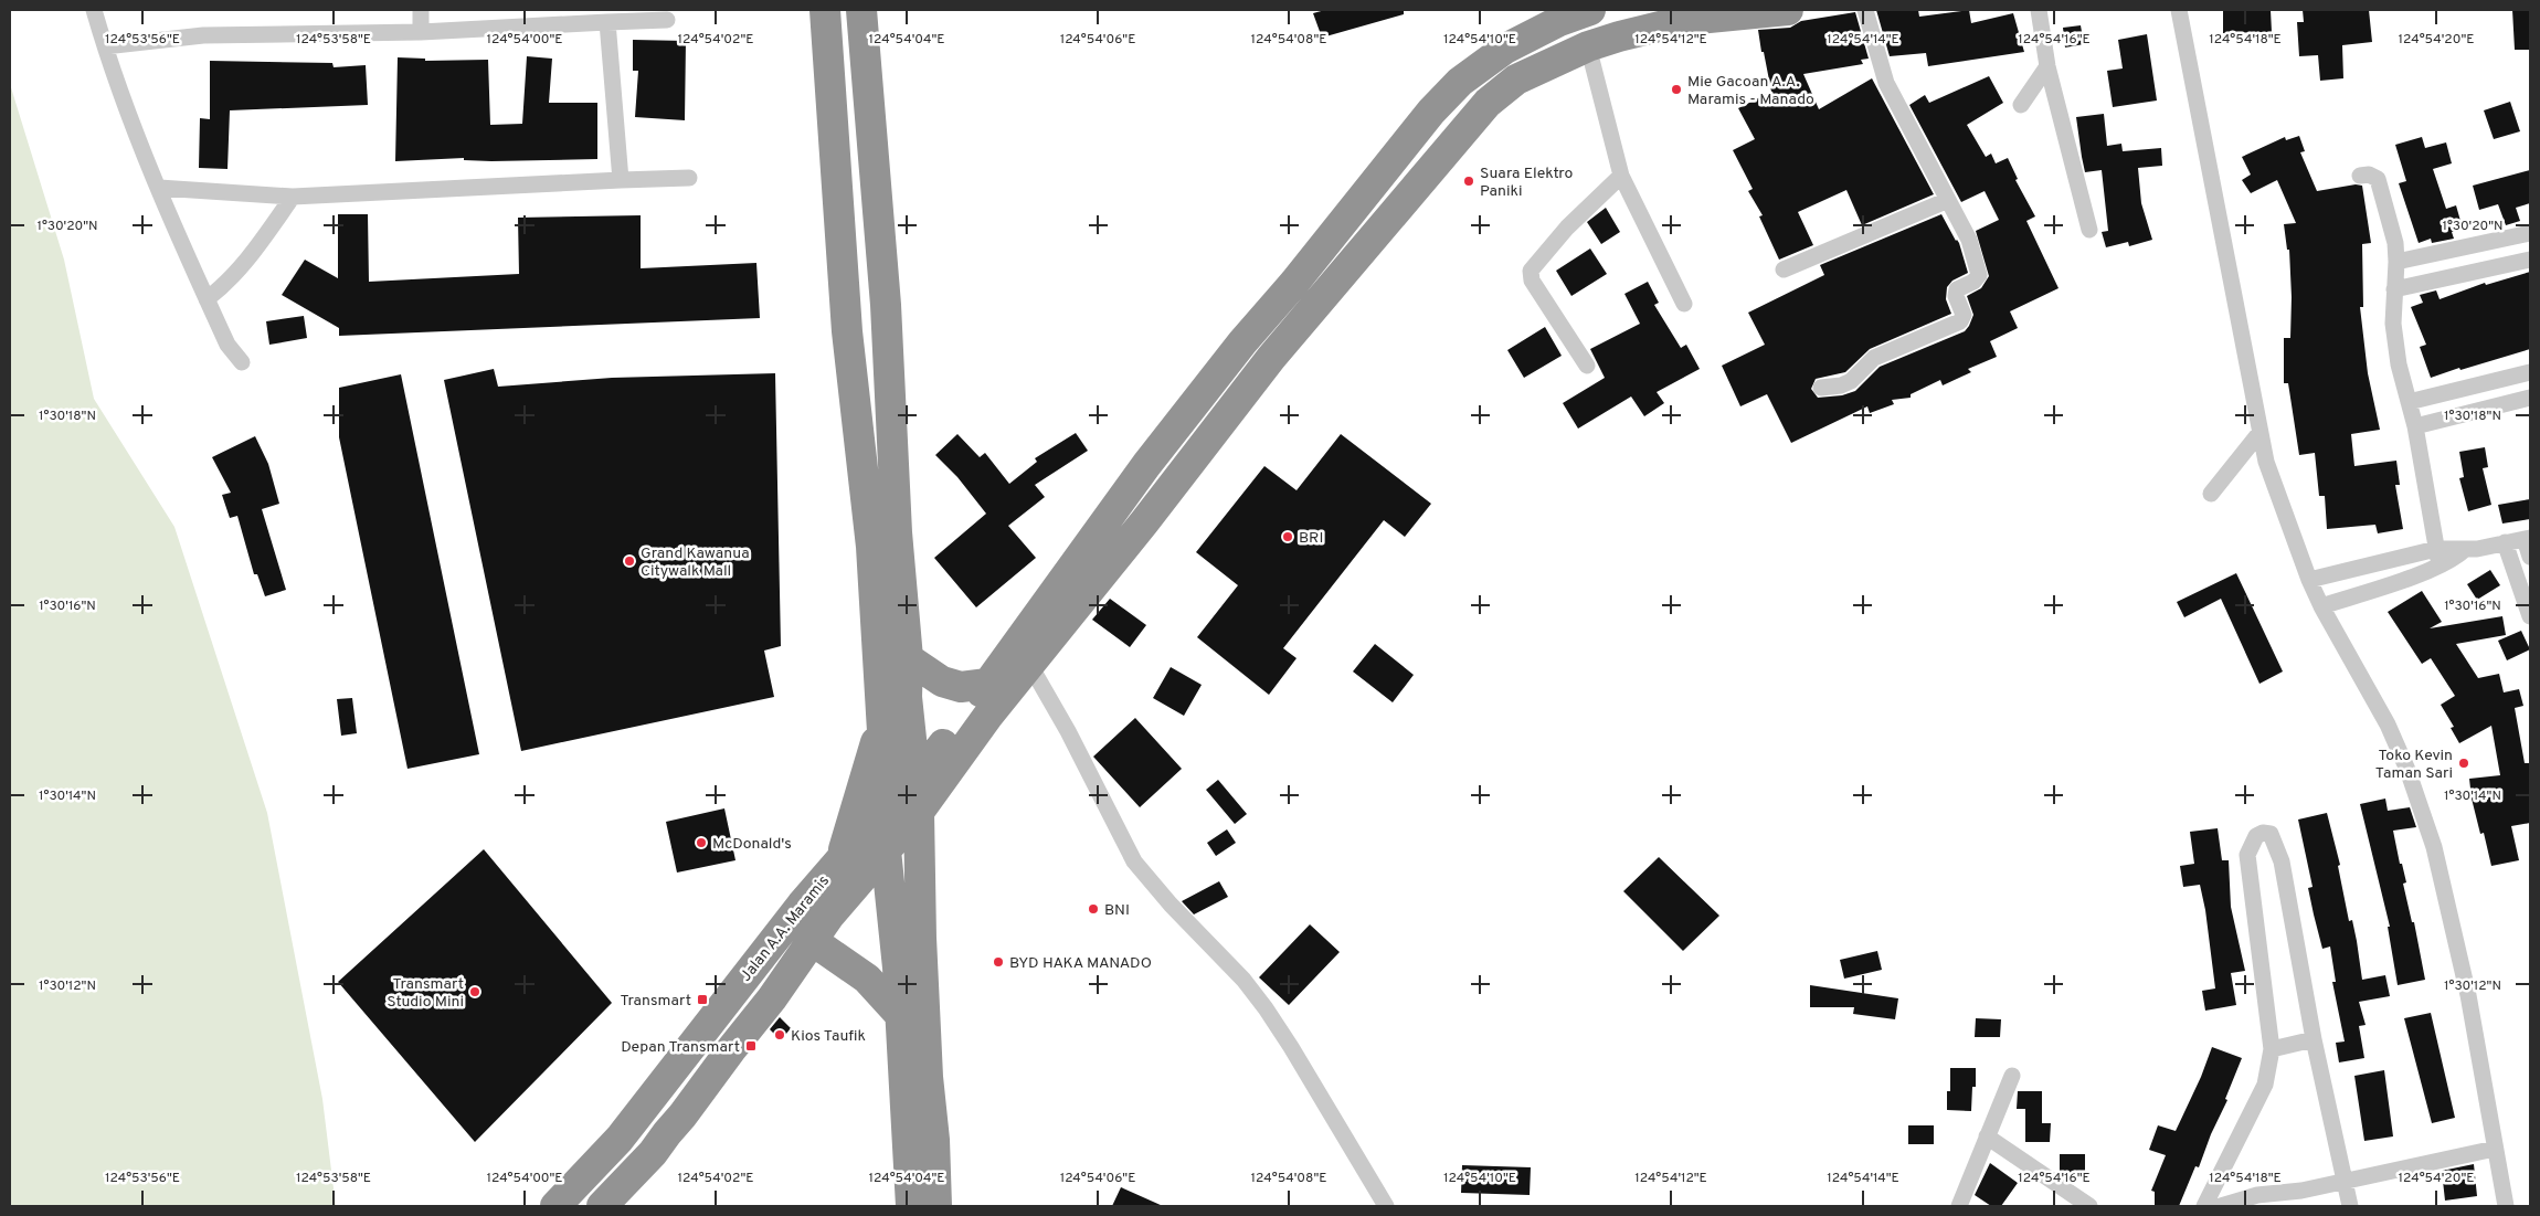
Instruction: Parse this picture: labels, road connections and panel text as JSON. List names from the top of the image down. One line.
{"streets":{"highway":["Jalan A.A. Maramis"]},"places":{"other":["Mie Gacoan A.A. Maramis - Manado","Suara Elektro Paniki","BRI","Grand Kawanua Citywalk Mall","Toko Kevin Taman Sari","McDonald's","BNI","BYD HAKA MANADO","Transmart Studio Mini","Kios Taufik"],"transit":["Transmart","Depan Transmart"]},"coordinates":["124°53'56\"E","124°53'58\"E","124°54'00\"E","124°54'02\"E","124°54'04\"E","124°54'06\"E","124°54'08\"E","124°54'10\"E","124°54'12\"E","124°54'14\"E","124°54'16\"E","124°54'18\"E","124°54'20\"E","1°30'20\"N","1°30'18\"N","1°30'16\"N","1°30'14\"N","1°30'12\"N"]}
